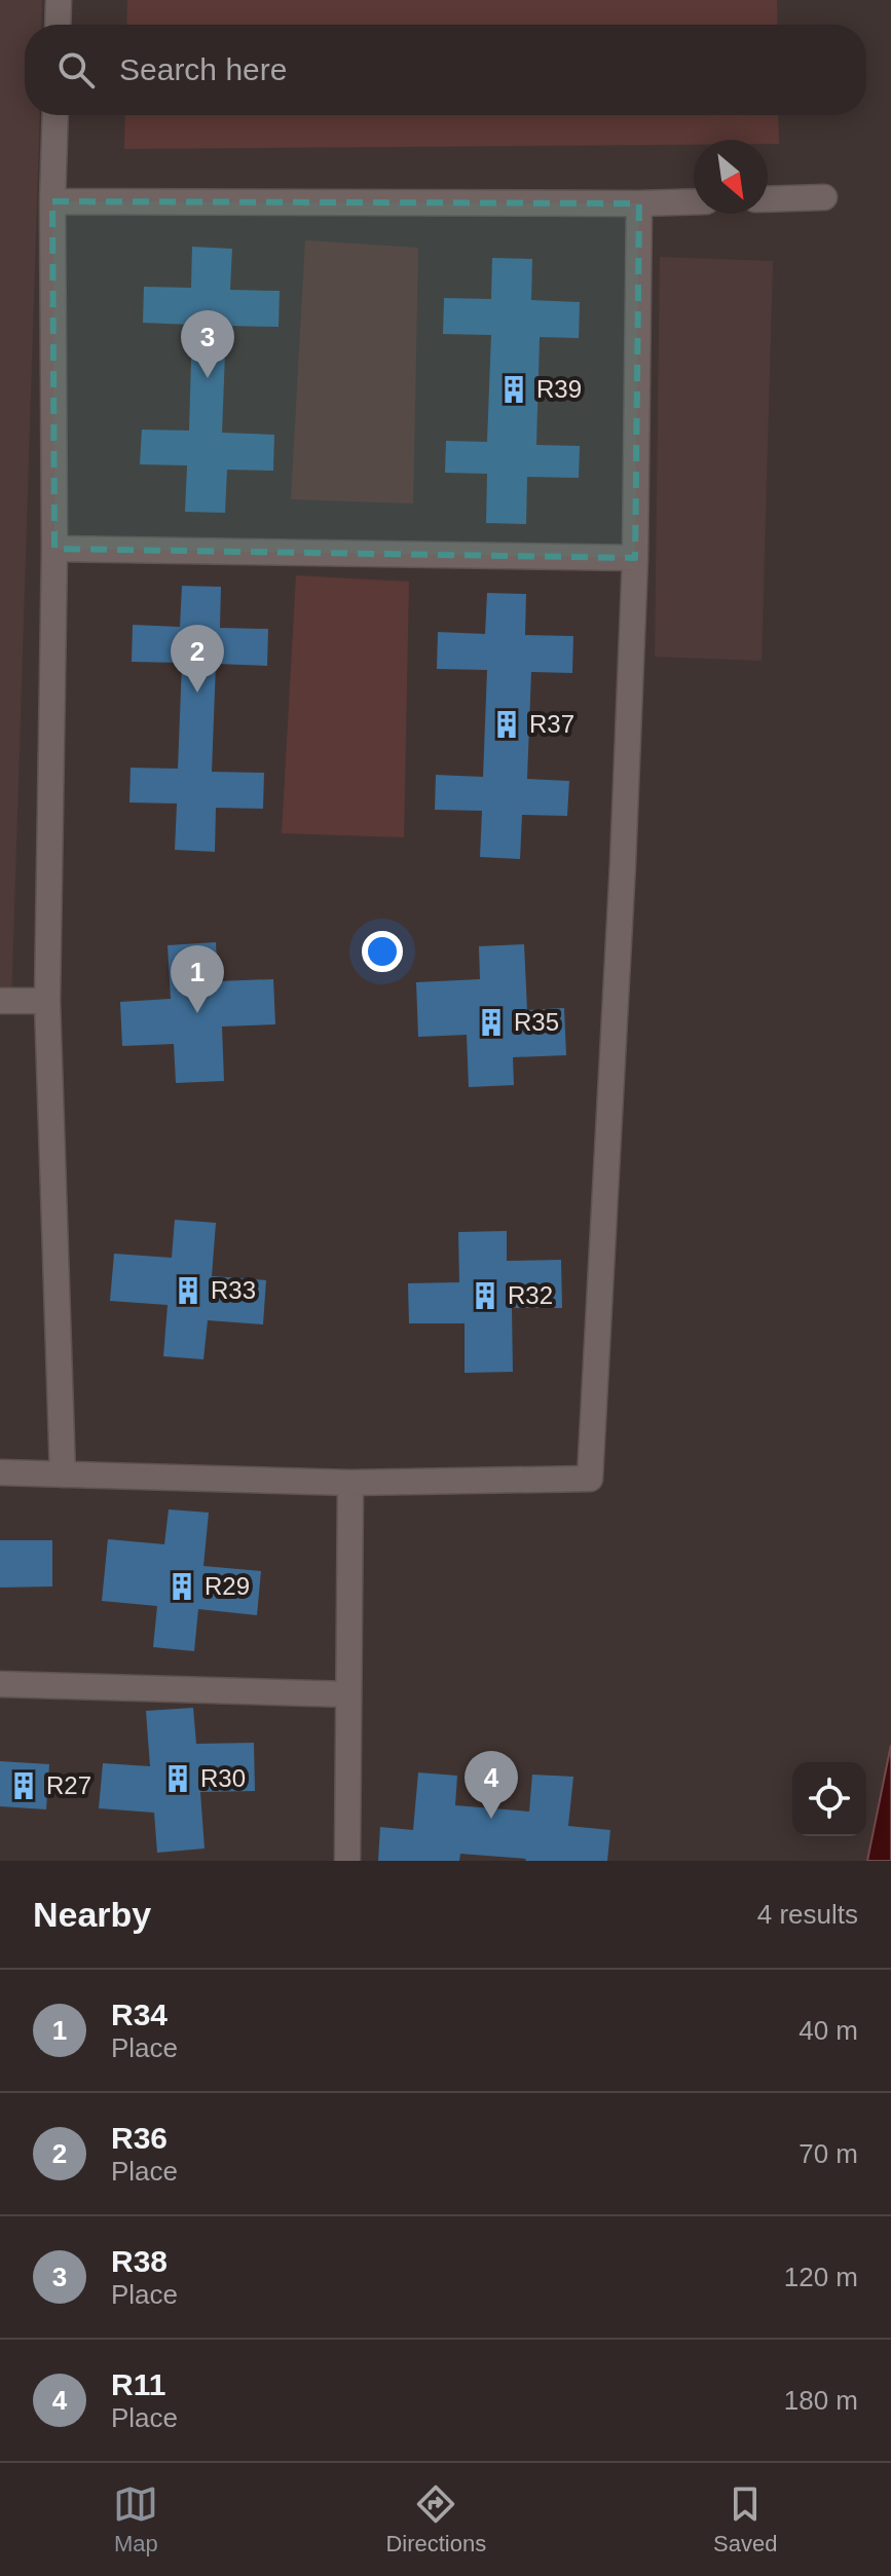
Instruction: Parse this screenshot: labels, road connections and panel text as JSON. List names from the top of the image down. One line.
{"places":{"building":["R39","R37","R35","R33","R32","R29","R30","R27"]},"north":"bottom right","page":{"search":"Search here","pins":["3","2","1","4"],"heading":["Nearby","4 results"],"list":[{"mark":"1","name":"R34","note":"Place","value":"40 m"},{"mark":"2","name":"R36","note":"Place","value":"70 m"},{"mark":"3","name":"R38","note":"Place","value":"120 m"},{"mark":"4","name":"R11","note":"Place","value":"180 m"}],"nav":["Map","Directions","Saved"]}}
